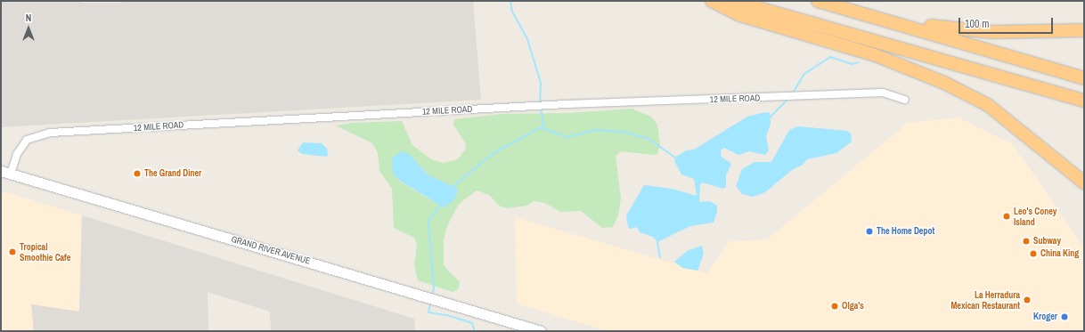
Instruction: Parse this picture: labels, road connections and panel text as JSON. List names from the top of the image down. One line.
{"streets":{"main road":["GRAND RIVER AVENUE"],"street":["12 MILE ROAD"]},"crossings":[["12 MILE ROAD","GRAND RIVER AVENUE"]],"places":["The Grand Diner","Leo's Coney Island","The Home Depot","Subway","Tropical Smoothie Cafe","China King","La Herradura Mexican Restaurant","Olga's","Kroger"],"scale_bar":"100 m","north":"top"}
